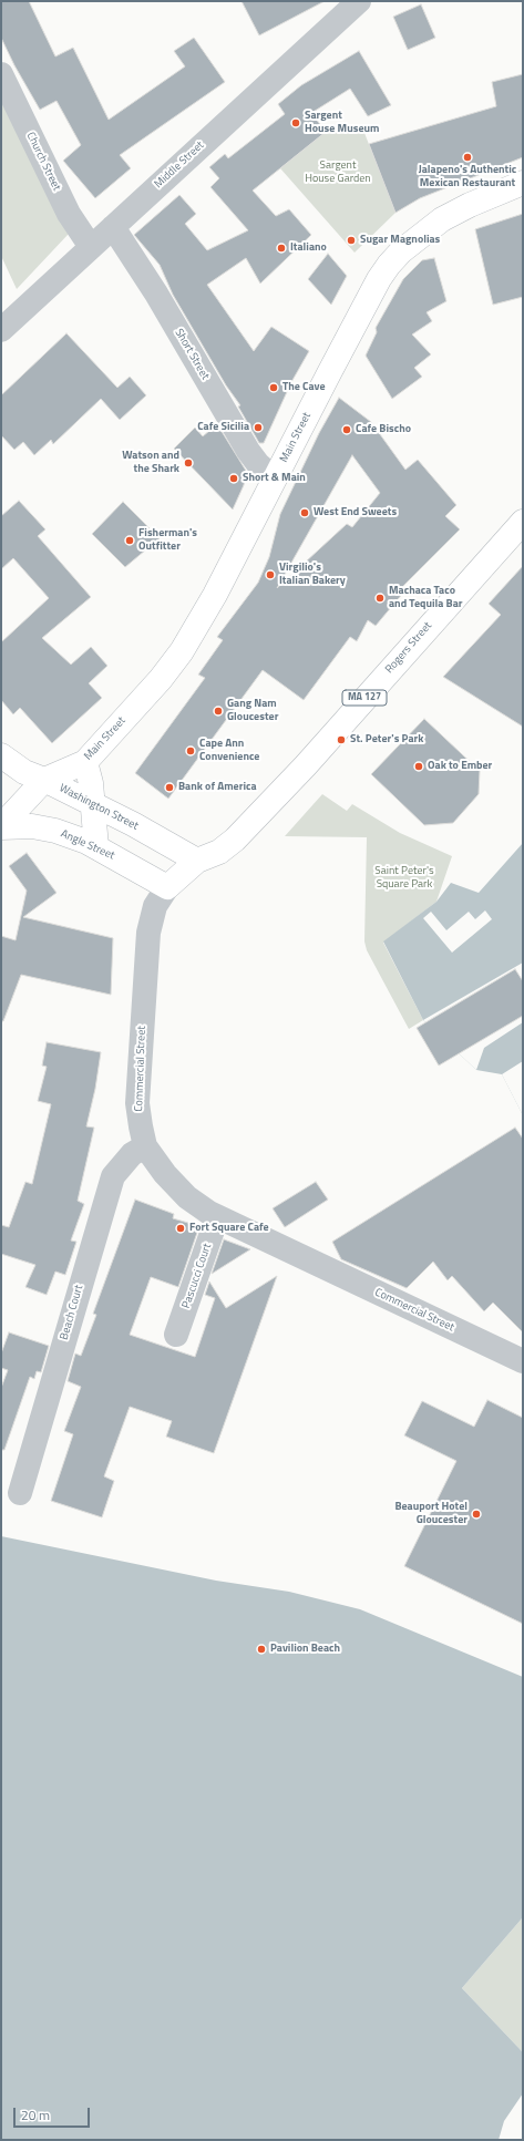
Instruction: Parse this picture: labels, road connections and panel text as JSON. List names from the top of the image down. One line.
{"streets":{"main road":["Main Street","Rogers Street","MA 127","Washington Street","Angle Street","Commercial Street"],"street":["Church Street","Middle Street","Short Street","Pascucci Court","Beach Court"]},"crossings":[["Church Street","Middle Street"],["Middle Street","Short Street"],["Short Street","Main Street"],["Main Street","Washington Street"],["Rogers Street","Washington Street"],["Rogers Street","Commercial Street"],["Washington Street","Commercial Street"],["Angle Street","Commercial Street"],["Commercial Street","Pascucci Court"],["Commercial Street","Beach Court"]],"parks":["Sargent House Garden","Saint Peter's Square Park"],"places":["Sargent House Museum","Jalapeno's Authentic Mexican Restaurant","Sugar Magnolias","Italiano","The Cave","Cafe Sicilia","Cafe Bischo","Watson and the Shark","Short & Main","West End Sweets","Fisherman's Outfitter","Virgilio's Italian Bakery","Machaca Taco and Tequila Bar","Gang Nam Gloucester","St. Peter's Park","Cape Ann Convenience","Oak to Ember","Bank of America","Fort Square Cafe","Beauport Hotel Gloucester","Pavilion Beach"],"scale_bar":"20 m"}
